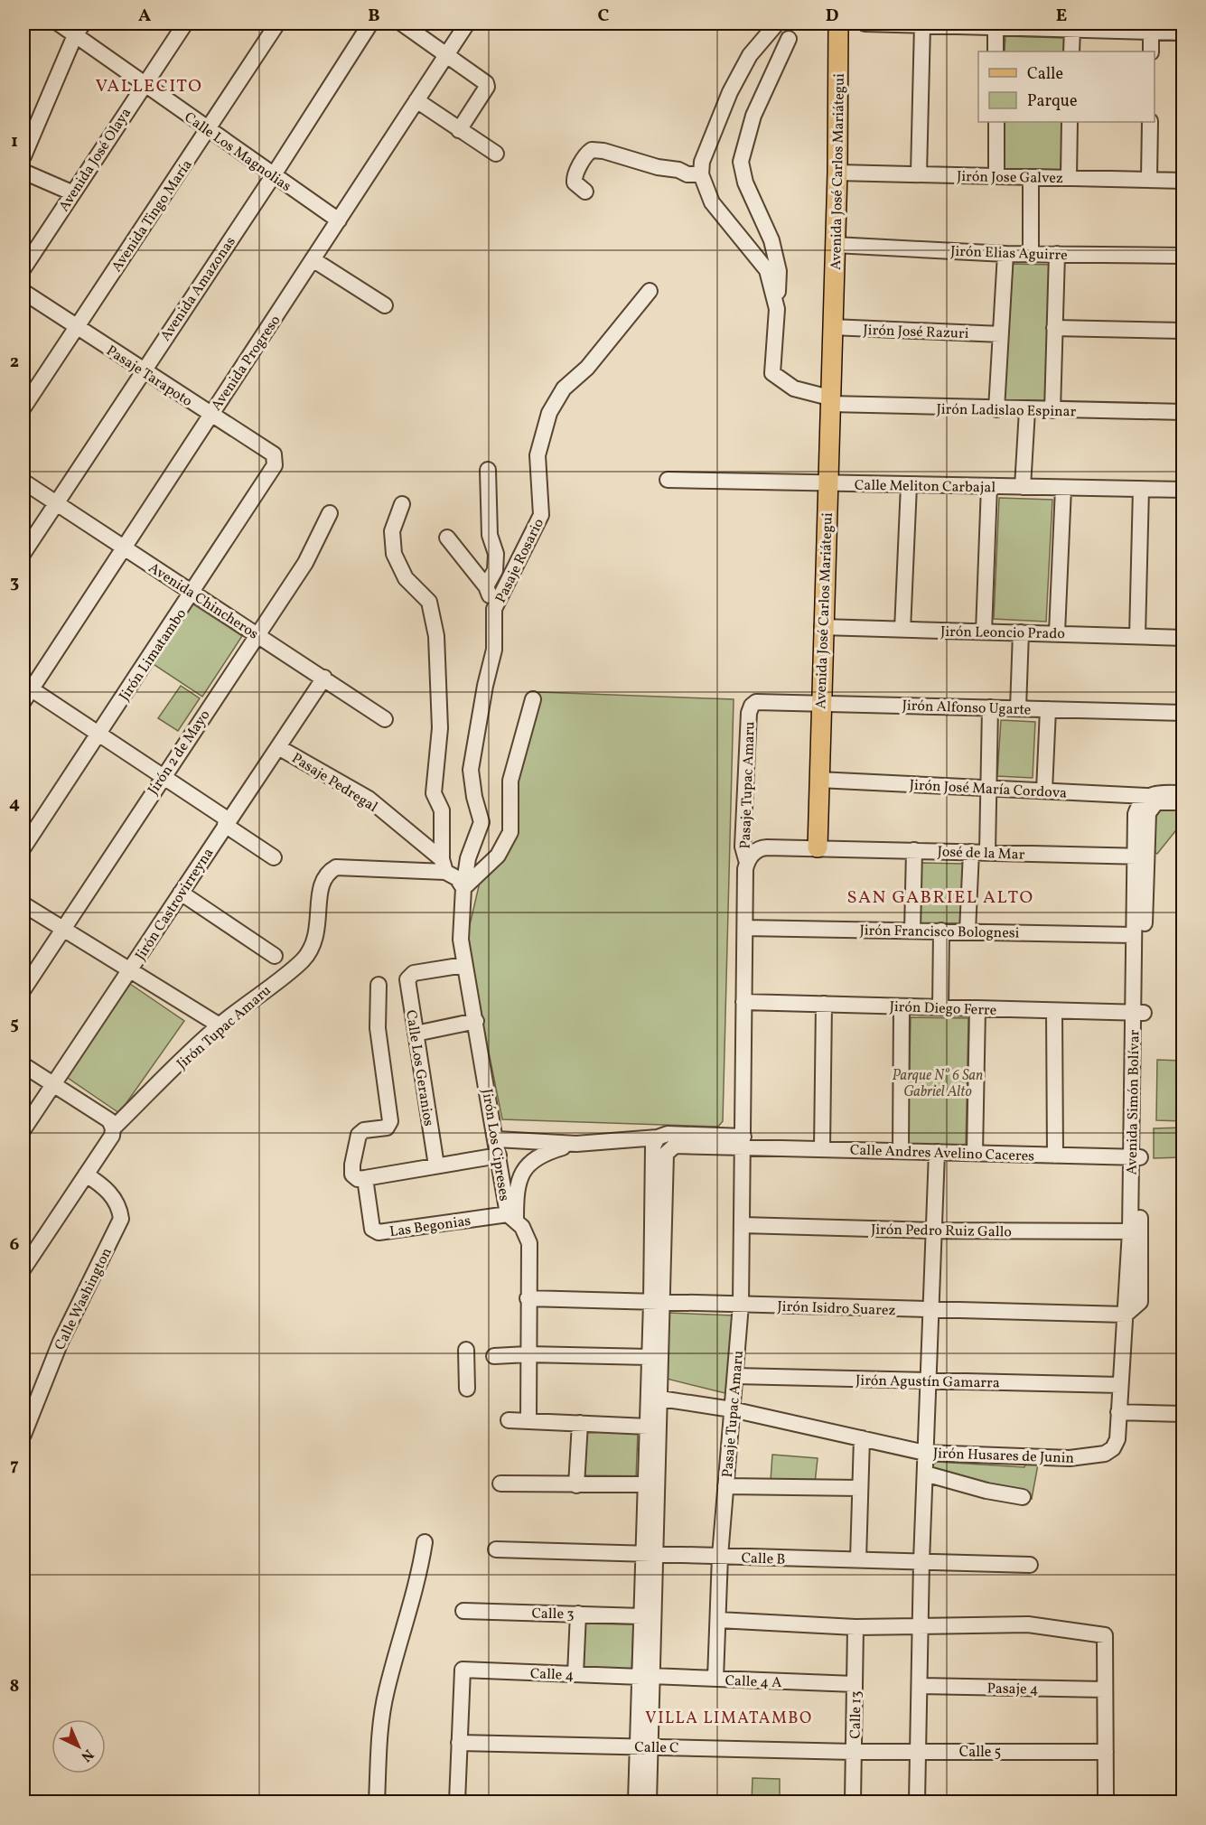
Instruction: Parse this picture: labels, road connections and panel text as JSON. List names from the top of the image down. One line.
{"streets":{"main road":["Avenida José Carlos Mariátegui"],"street":["Calle Los Magnolias","Avenida José Olaya","Jirón Jose Galvez","Avenida Tingo María","Jirón Elias Aguirre","Avenida Amazonas","Jirón José Razuri","Avenida Progreso","Pasaje Tarapoto","Jirón Ladislao Espinar","Calle Meliton Carbajal","Pasaje Rosario","Avenida Chincheros","Jirón Leoncio Prado","Jirón Limatambo","Jirón Alfonso Ugarte","Jirón 2 de Mayo","Pasaje Pedregal","Pasaje Tupac Amaru","Jirón José María Cordova","José de la Mar","Jirón Castrovirreyna","Jirón Francisco Bolognesi","Jirón Diego Ferre","Jirón Tupac Amaru","Calle Los Geranios","Avenida Simón Bolívar","Jirón Los Cipreses","Calle Andres Avelino Caceres","Las Begonias","Jirón Pedro Ruiz Gallo","Calle Washington","Jirón Isidro Suarez","Jirón Agustín Gamarra","Jirón Husares de Junin","Calle B","Calle 3","Calle 4","Calle 4 A","Pasaje 4","Calle 13","Calle C","Calle 5"]},"crossings":[["Calle Los Magnolias","Avenida José Olaya"],["Calle Los Magnolias","Avenida Tingo María"],["Calle Los Magnolias","Avenida Amazonas"],["Calle Los Magnolias","Avenida Progreso"],["Avenida José Carlos Mariátegui","Jirón Jose Galvez"],["Avenida José Carlos Mariátegui","Jirón Elias Aguirre"],["Avenida José Carlos Mariátegui","Jirón José Razuri"],["Avenida José Carlos Mariátegui","Jirón Ladislao Espinar"],["Avenida José Carlos Mariátegui","Calle Meliton Carbajal"],["Avenida José Carlos Mariátegui","Jirón Leoncio Prado"],["Avenida José Carlos Mariátegui","Jirón Alfonso Ugarte"],["Avenida José Carlos Mariátegui","Jirón José María Cordova"],["Avenida José Carlos Mariátegui","José de la Mar"],["Avenida Tingo María","Pasaje Tarapoto"],["Avenida Amazonas","Pasaje Tarapoto"],["Avenida Amazonas","Avenida Chincheros"],["Avenida Progreso","Pasaje Tarapoto"],["Avenida Progreso","Avenida Chincheros"],["Pasaje Tarapoto","Jirón Limatambo"],["Pasaje Rosario","Jirón Los Cipreses"],["Avenida Chincheros","Jirón Limatambo"],["Avenida Chincheros","Jirón 2 de Mayo"],["Avenida Chincheros","Jirón Castrovirreyna"],["Jirón Alfonso Ugarte","Pasaje Tupac Amaru"],["Pasaje Pedregal","Jirón Castrovirreyna"],["Pasaje Pedregal","Jirón Tupac Amaru"],["Pasaje Tupac Amaru","Calle Andres Avelino Caceres"],["Pasaje Tupac Amaru","Jirón Pedro Ruiz Gallo"],["Pasaje Tupac Amaru","Jirón Isidro Suarez"],["Pasaje Tupac Amaru","Jirón Agustín Gamarra"],["Pasaje Tupac Amaru","Jirón Husares de Junin"],["Pasaje Tupac Amaru","Calle B"],["Pasaje Tupac Amaru","Calle 4 A"],["Jirón José María Cordova","Avenida Simón Bolívar"],["José de la Mar","Avenida Simón Bolívar"],["Jirón Francisco Bolognesi","Avenida Simón Bolívar"],["Jirón Diego Ferre","Avenida Simón Bolívar"],["Jirón Tupac Amaru","Calle Washington"],["Calle Los Geranios","Jirón Los Cipreses"],["Avenida Simón Bolívar","Calle Andres Avelino Caceres"],["Avenida Simón Bolívar","Jirón Pedro Ruiz Gallo"],["Avenida Simón Bolívar","Jirón Isidro Suarez"],["Avenida Simón Bolívar","Jirón Agustín Gamarra"],["Avenida Simón Bolívar","Jirón Husares de Junin"],["Jirón Los Cipreses","Las Begonias"],["Jirón Los Cipreses","Jirón Isidro Suarez"],["Calle 4","Calle 4 A"],["Calle 4","Calle C"],["Calle 4 A","Calle 13"],["Calle 13","Calle C"],["Calle 13","Calle 5"],["Calle C","Calle 5"]],"districts":["VALLECITO","SAN GABRIEL ALTO","VILLA LIMATAMBO"],"parks":["Parque N° 6 San Gabriel Alto"],"legend":["Calle","Parque"],"north":"bottom right","grid":{"columns":["A","B","C","D","E"],"rows":["1","2","3","4","5","6","7","8"]}}
